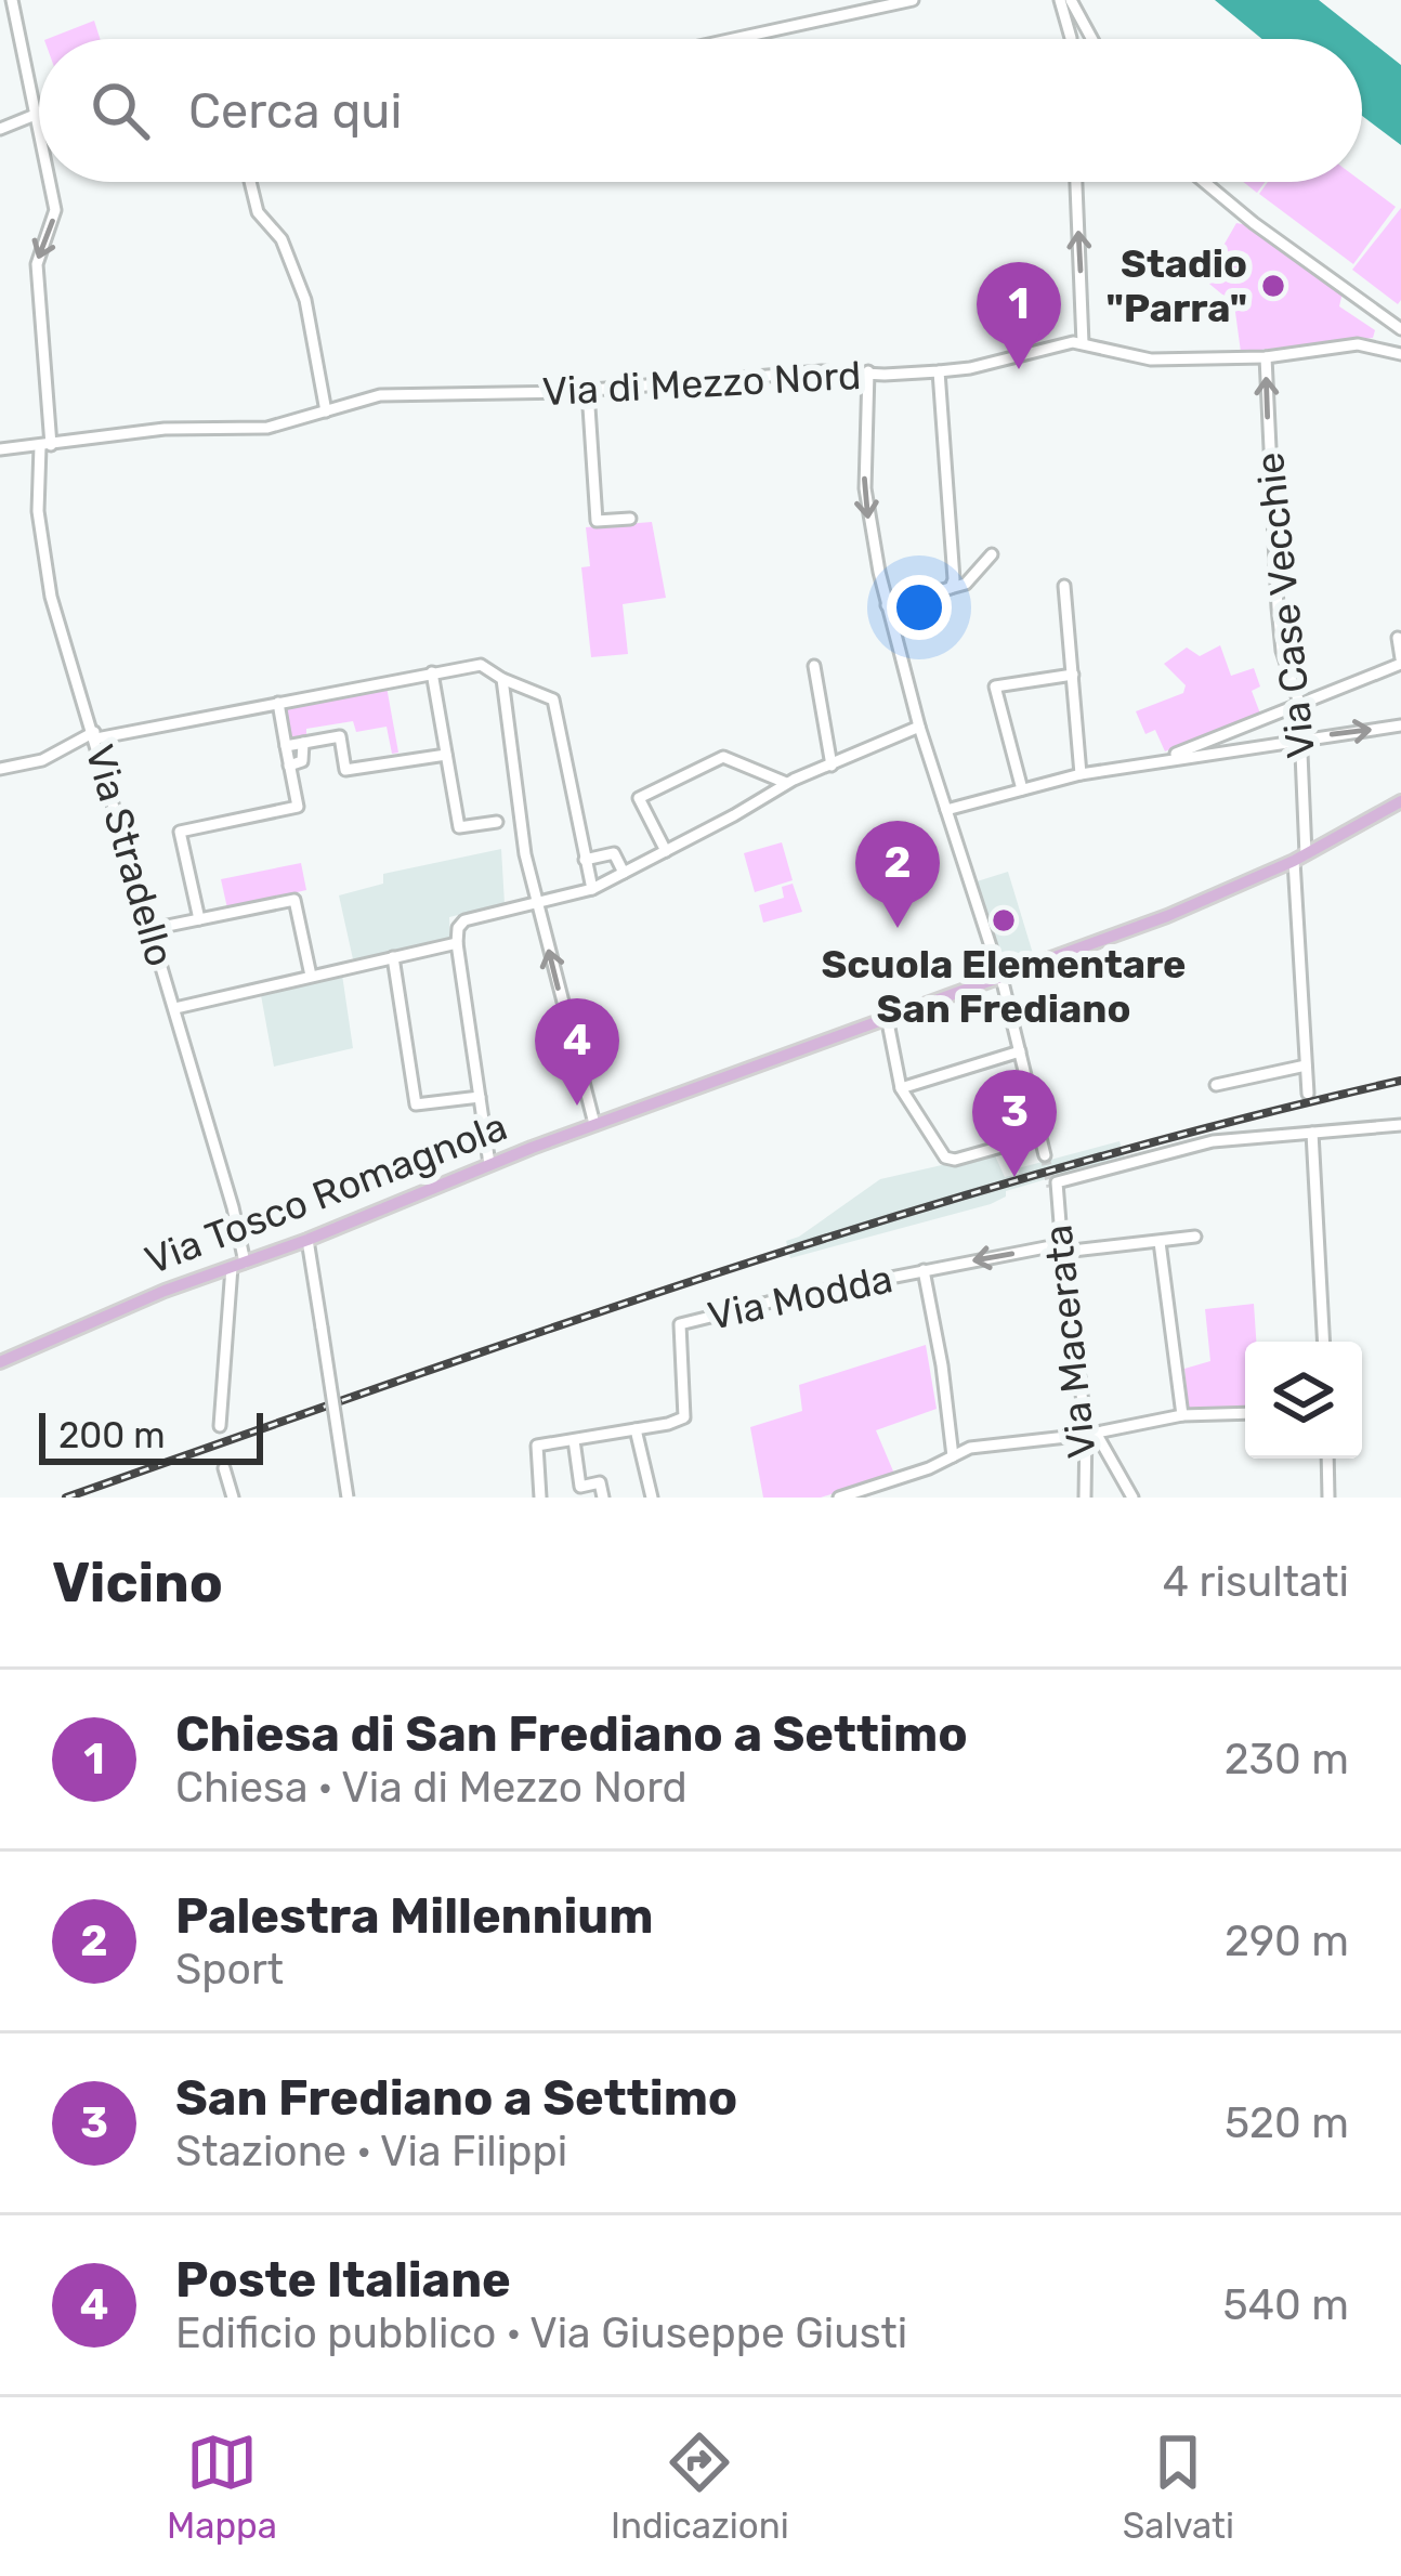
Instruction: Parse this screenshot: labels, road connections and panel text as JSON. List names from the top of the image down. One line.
{"streets":{"main road":["Via Tosco Romagnola"],"street":["Via di Mezzo Nord","Via Case Vecchie","Via Stradello","Via Modda","Via Macerata"]},"crossings":[["Via di Mezzo Nord","Via Case Vecchie"],["Via di Mezzo Nord","Via Stradello"],["Via Case Vecchie","Via Tosco Romagnola"],["Via Stradello","Via Tosco Romagnola"],["Via Modda","Via Macerata"]],"one_way":["Via Case Vecchie"],"places":["Stadio \"Parra\"","Scuola Elementare San Frediano"],"scale_bar":"200 m","page":{"search":"Cerca qui","pins":["1","2","4","3"],"scale":"200 m","heading":["Vicino","4 risultati"],"list":[{"mark":"1","name":"Chiesa di San Frediano a Settimo","note":"Chiesa · Via di Mezzo Nord","value":"230 m"},{"mark":"2","name":"Palestra Millennium","note":"Sport","value":"290 m"},{"mark":"3","name":"San Frediano a Settimo","note":"Stazione · Via Filippi","value":"520 m"},{"mark":"4","name":"Poste Italiane","note":"Edificio pubblico · Via Giuseppe Giusti","value":"540 m"}],"nav":["Mappa","Indicazioni","Salvati"]}}
